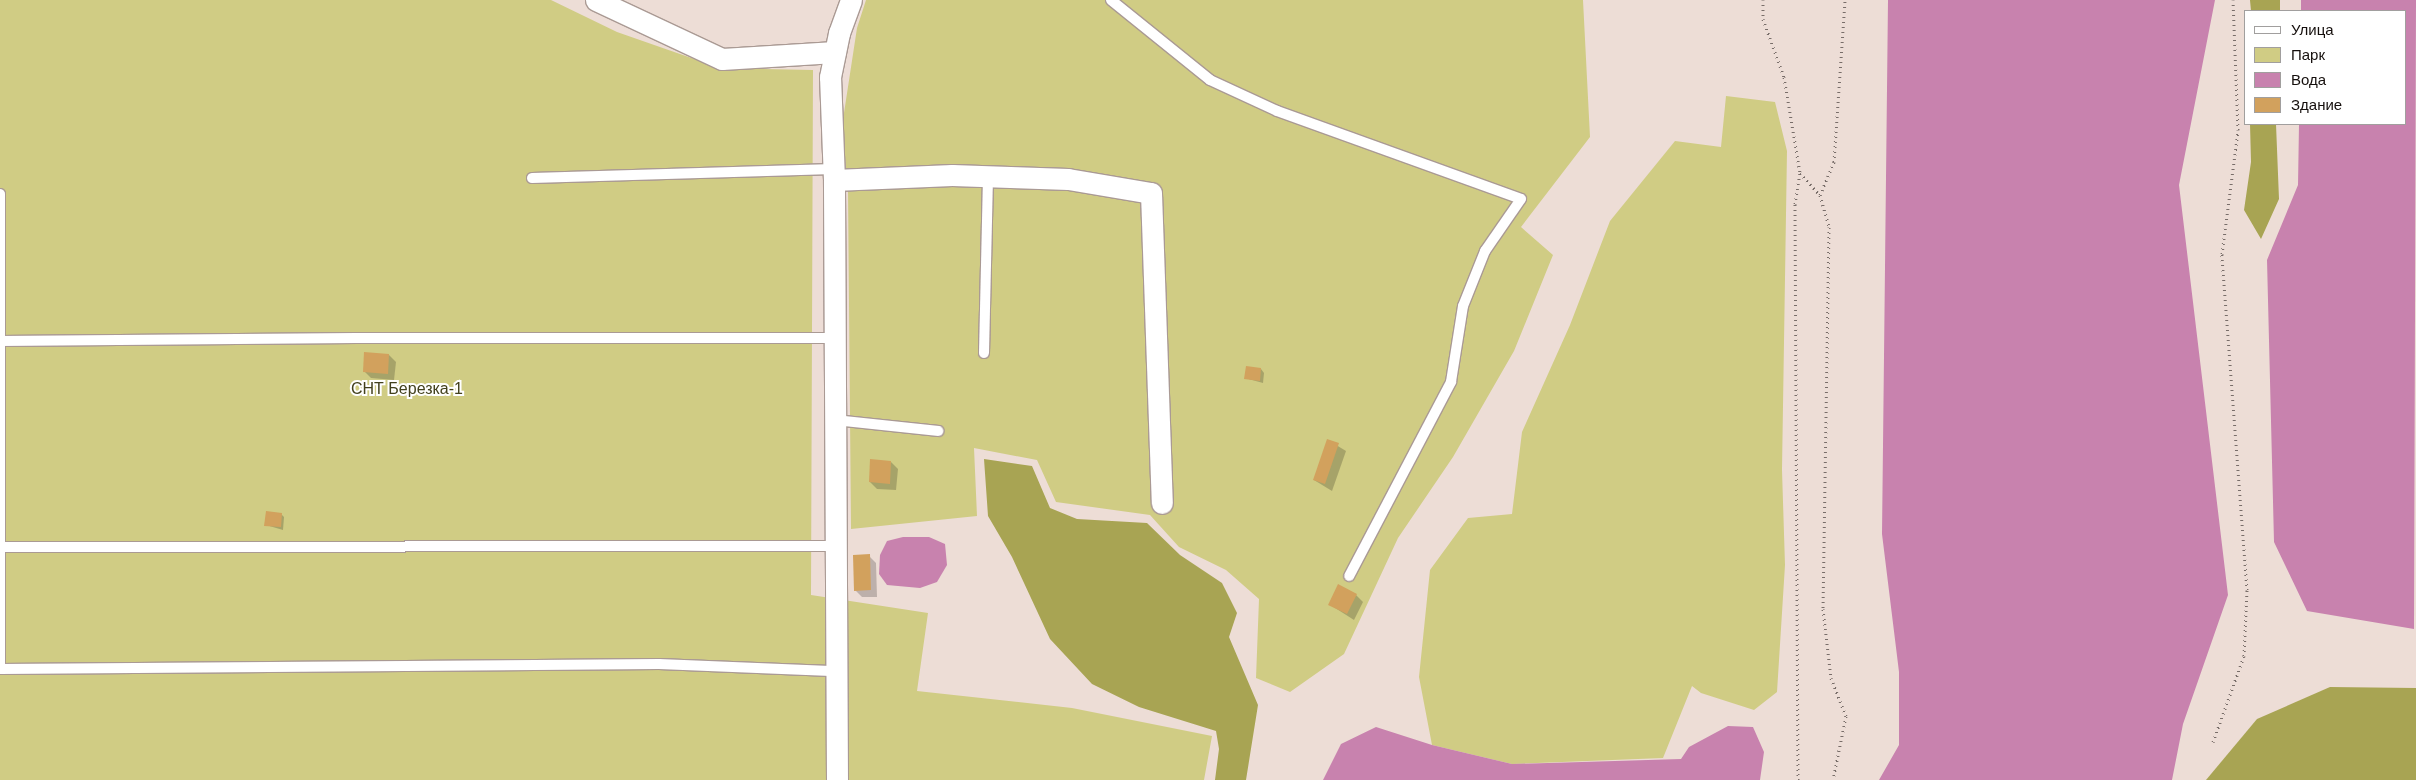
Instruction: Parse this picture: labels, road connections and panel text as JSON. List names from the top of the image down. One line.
{"parks":["СНТ Березка-1"],"legend":["Улица","Парк","Вода","Здание"]}
